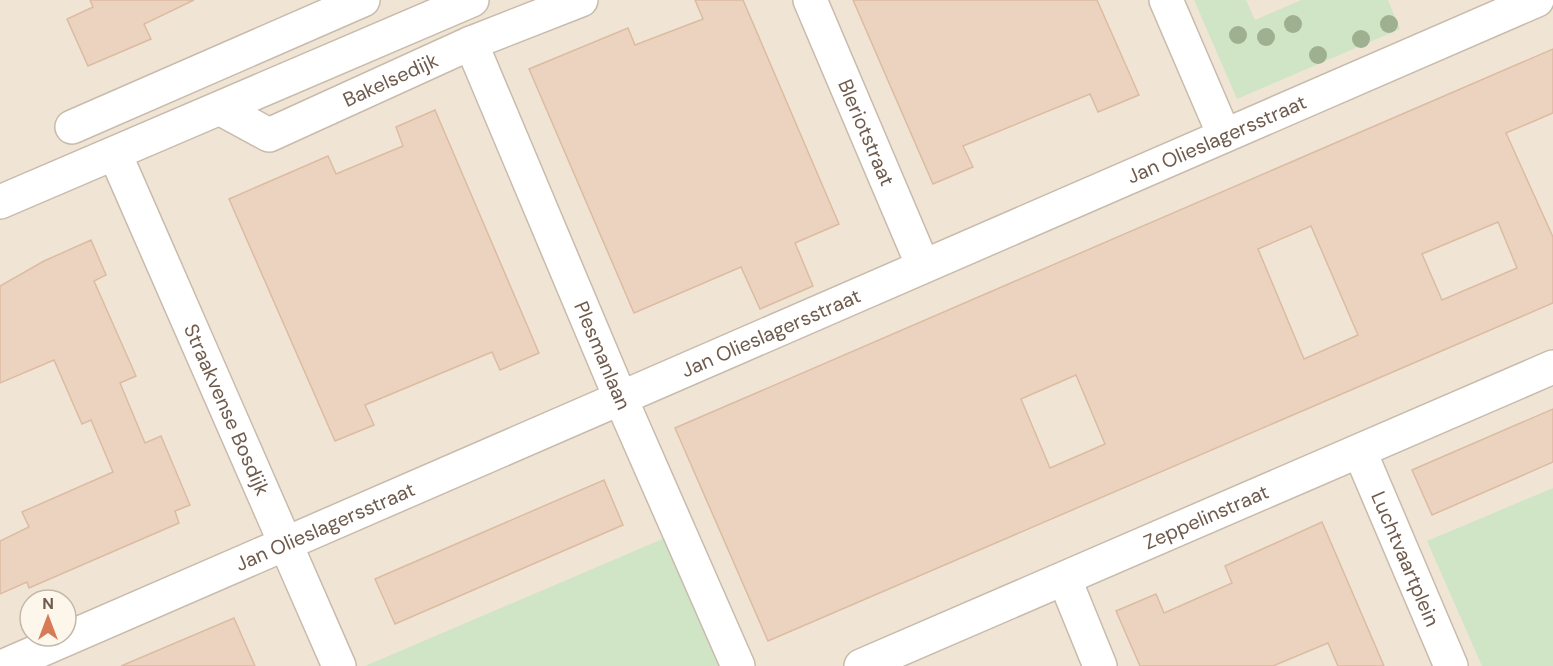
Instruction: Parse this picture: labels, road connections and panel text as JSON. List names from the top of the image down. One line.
{"streets":{"street":["Bakelsedijk","Bleriotstraat","Jan Olieslagersstraat","Plesmanlaan","Straakvense Bosdijk","Zeppelinstraat","Luchtvaartplein"]},"crossings":[["Bakelsedijk","Plesmanlaan"],["Bakelsedijk","Straakvense Bosdijk"],["Bleriotstraat","Jan Olieslagersstraat"],["Jan Olieslagersstraat","Plesmanlaan"],["Jan Olieslagersstraat","Straakvense Bosdijk"],["Zeppelinstraat","Luchtvaartplein"]],"north":"top"}
